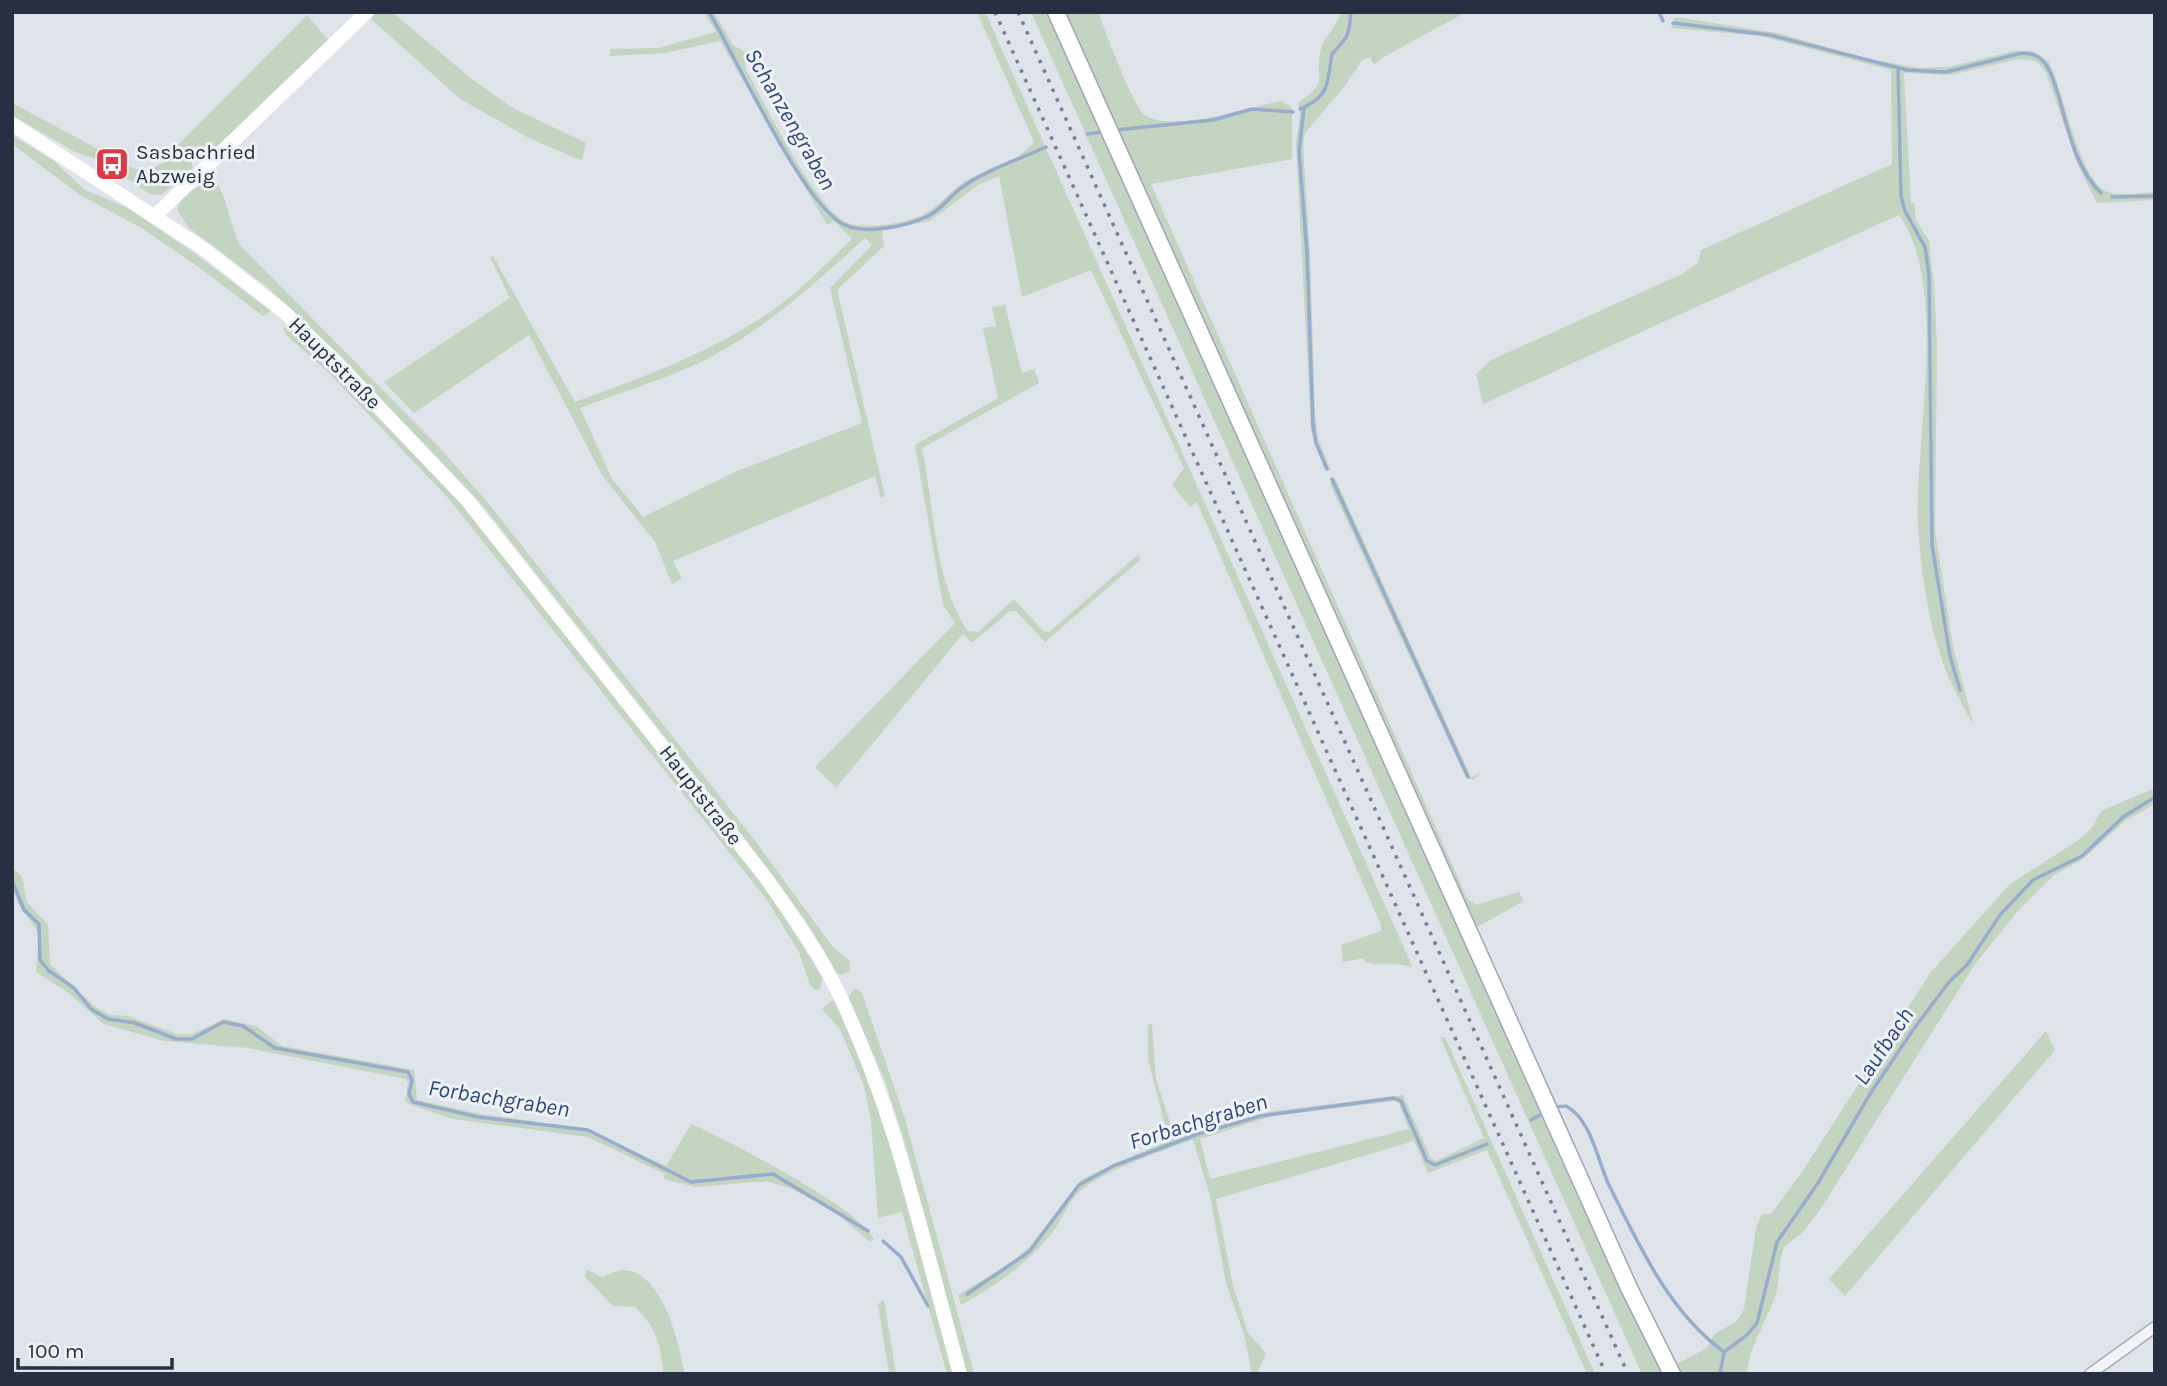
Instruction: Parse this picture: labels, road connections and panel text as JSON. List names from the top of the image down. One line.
{"streets":{"street":["Hauptstraße"]},"water":["Schanzengraben","Laufbach","Forbachgraben"],"places":{"bus stop":["Sasbachried Abzweig"]},"scale_bar":"100 m"}
